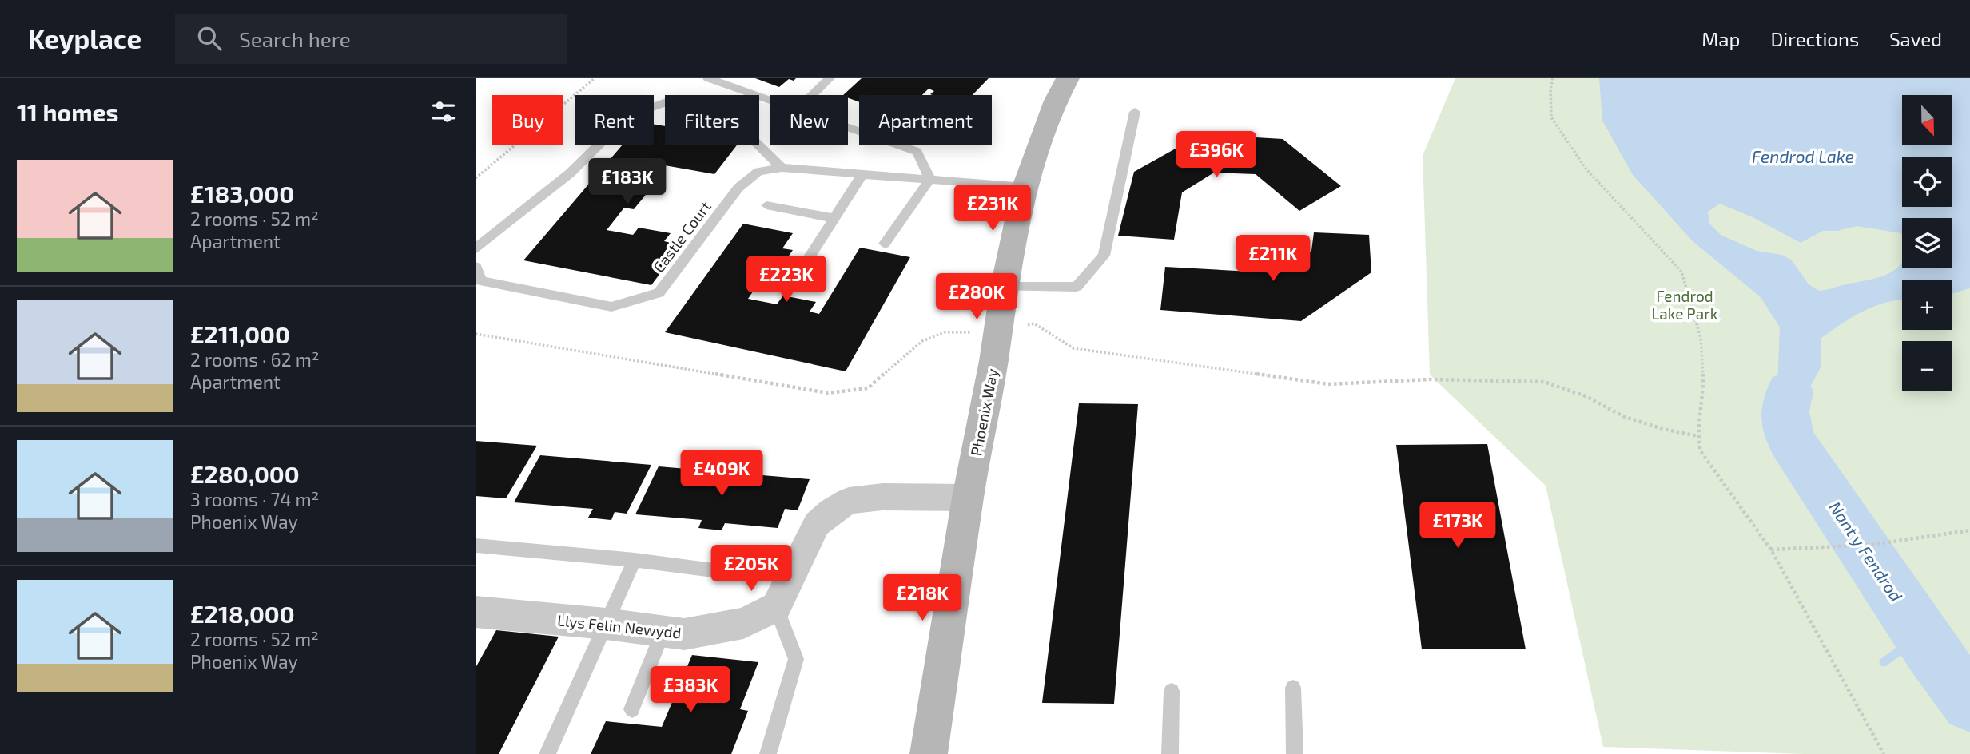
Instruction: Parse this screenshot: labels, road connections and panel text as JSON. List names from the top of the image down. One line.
{"streets":{"street":["Phoenix Way","Llys Felin Newydd"],"lane":["Castle Court"]},"crossings":[["Castle Court","Phoenix Way"]],"water":["Fendrod Lake","Nant y Fendrod"],"parks":["Fendrod Lake Park"],"north":"bottom","page":{"header":"Keyplace","search":"Search here","nav":["Map","Directions","Saved"],"heading":"11 homes","map_buttons":["+","−"],"chip":["Buy","Rent","Filters","New","Apartment"],"price":["£396K","£183K","£231K","£211K","£223K","£280K","£409K","£173K","£205K","£218K","£383K"],"list":[{"name":"£183,000","note":"2 rooms · 52 m² · Apartment"},{"name":"£211,000","note":"2 rooms · 62 m² · Apartment"},{"name":"£280,000","note":"3 rooms · 74 m² · Phoenix Way"},{"name":"£218,000","note":"2 rooms · 52 m² · Phoenix Way"}]}}
